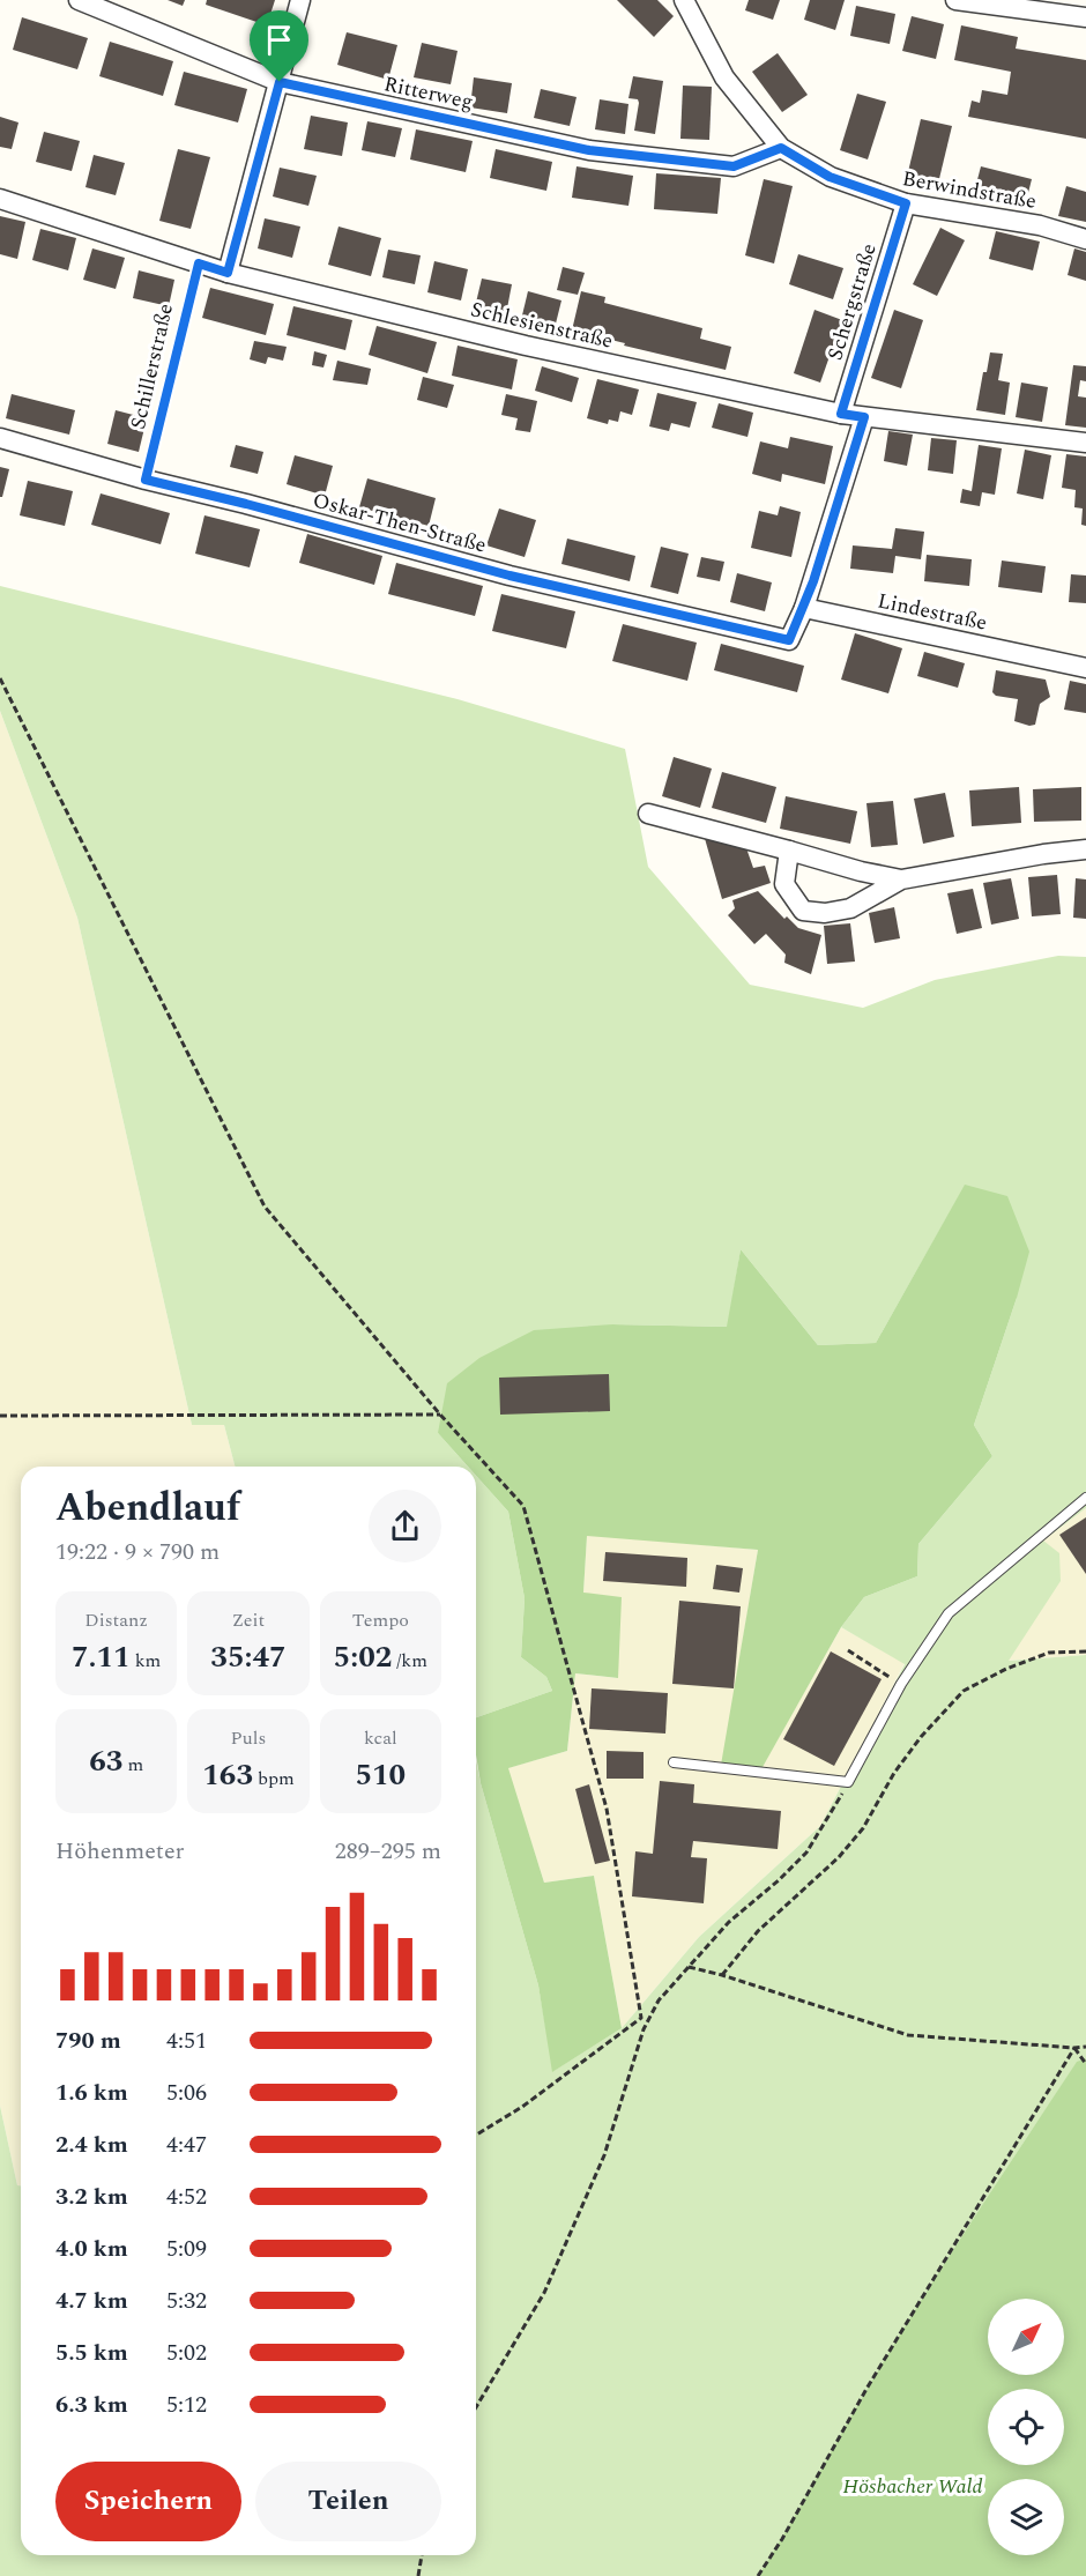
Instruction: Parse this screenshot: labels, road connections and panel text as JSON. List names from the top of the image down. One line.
{"streets":{"street":["Ritterweg","Berwindstraße","Schergstraße","Schlesienstraße","Oskar-Then-Straße","Lindestraße"],"path":["Schillerstraße"]},"crossings":[["Ritterweg","Berwindstraße"],["Berwindstraße","Schergstraße"],["Schergstraße","Schlesienstraße"],["Schlesienstraße","Schillerstraße"],["Schillerstraße","Oskar-Then-Straße"],["Oskar-Then-Straße","Lindestraße"]],"parks":["Hösbacher Wald"],"north":"top right","page":{"heading":["Abendlauf","19:22 · 9 × 790 m"],"stats":[["Distanz","7.11 km"],["Zeit","35:47"],["Tempo","5:02 /km"],["63 m"],["Puls","163 bpm"],["kcal","510"]],"chart":["Höhenmeter","289–295 m"],"list":[{"name":"790 m","note":"4:51"},{"name":"1.6 km","note":"5:06"},{"name":"2.4 km","note":"4:47"},{"name":"3.2 km","note":"4:52"},{"name":"4.0 km","note":"5:09"},{"name":"4.7 km","note":"5:32"},{"name":"5.5 km","note":"5:02"},{"name":"6.3 km","note":"5:12"}],"buttons":["Speichern","Teilen"]}}
